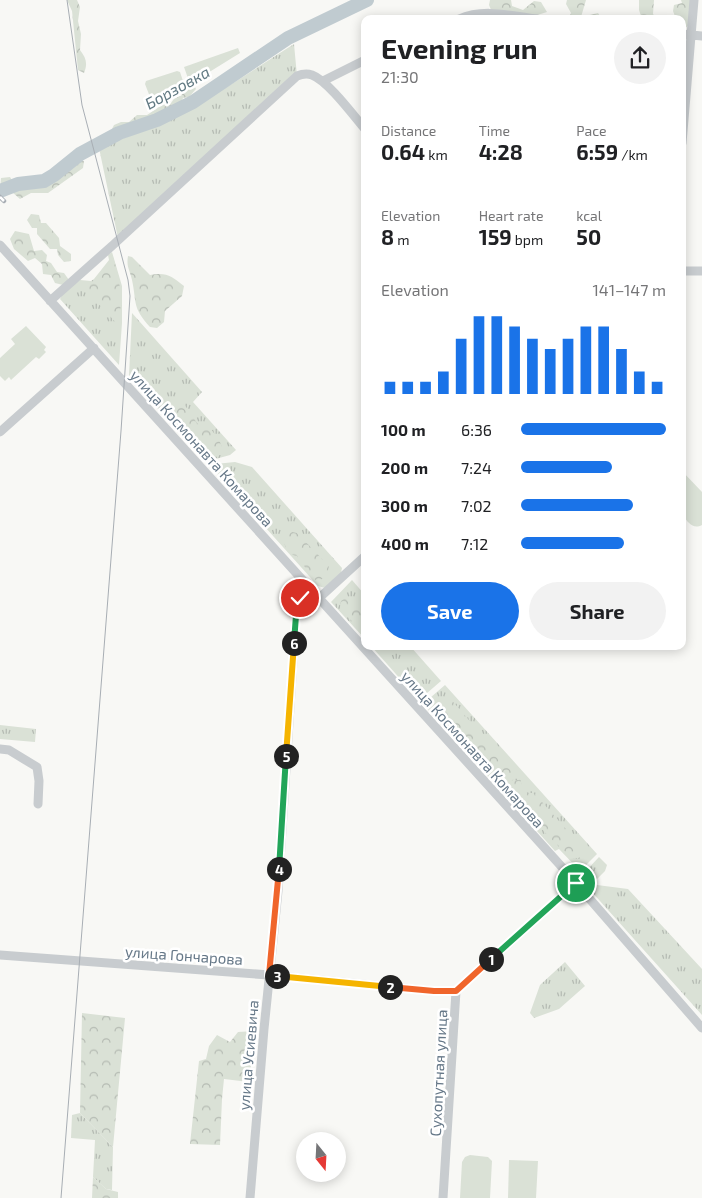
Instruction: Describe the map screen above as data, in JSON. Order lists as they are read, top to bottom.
{
  "streets": {
    "street": [
      "улица Космонавта Комарова",
      "улица Гончарова",
      "улица Усиевича",
      "Сухопутная улица"
    ]
  },
  "crossings": [
    ["улица Космонавта Комарова", "улица Усиевича"],
    ["улица Космонавта Комарова", "Сухопутная улица"],
    ["улица Гончарова", "улица Усиевича"],
    ["улица Гончарова", "Сухопутная улица"]
  ],
  "water": ["Борзовка"],
  "north": "bottom",
  "page": {
    "heading": ["Evening run", "21:30"],
    "stats": [
      ["Distance", "0.64 km"],
      ["Time", "4:28"],
      ["Pace", "6:59 /km"],
      ["Elevation", "8 m"],
      ["Heart rate", "159 bpm"],
      ["kcal", "50"]
    ],
    "chart": ["Elevation", "141–147 m"],
    "list": [
      {
        "name": "100 m",
        "note": "6:36"
      },
      {
        "name": "200 m",
        "note": "7:24"
      },
      {
        "name": "300 m",
        "note": "7:02"
      },
      {
        "name": "400 m",
        "note": "7:12"
      }
    ],
    "buttons": ["Save", "Share"],
    "pins": [
      "6",
      "5",
      "4",
      "1",
      "3",
      "2"
    ]
  }
}
